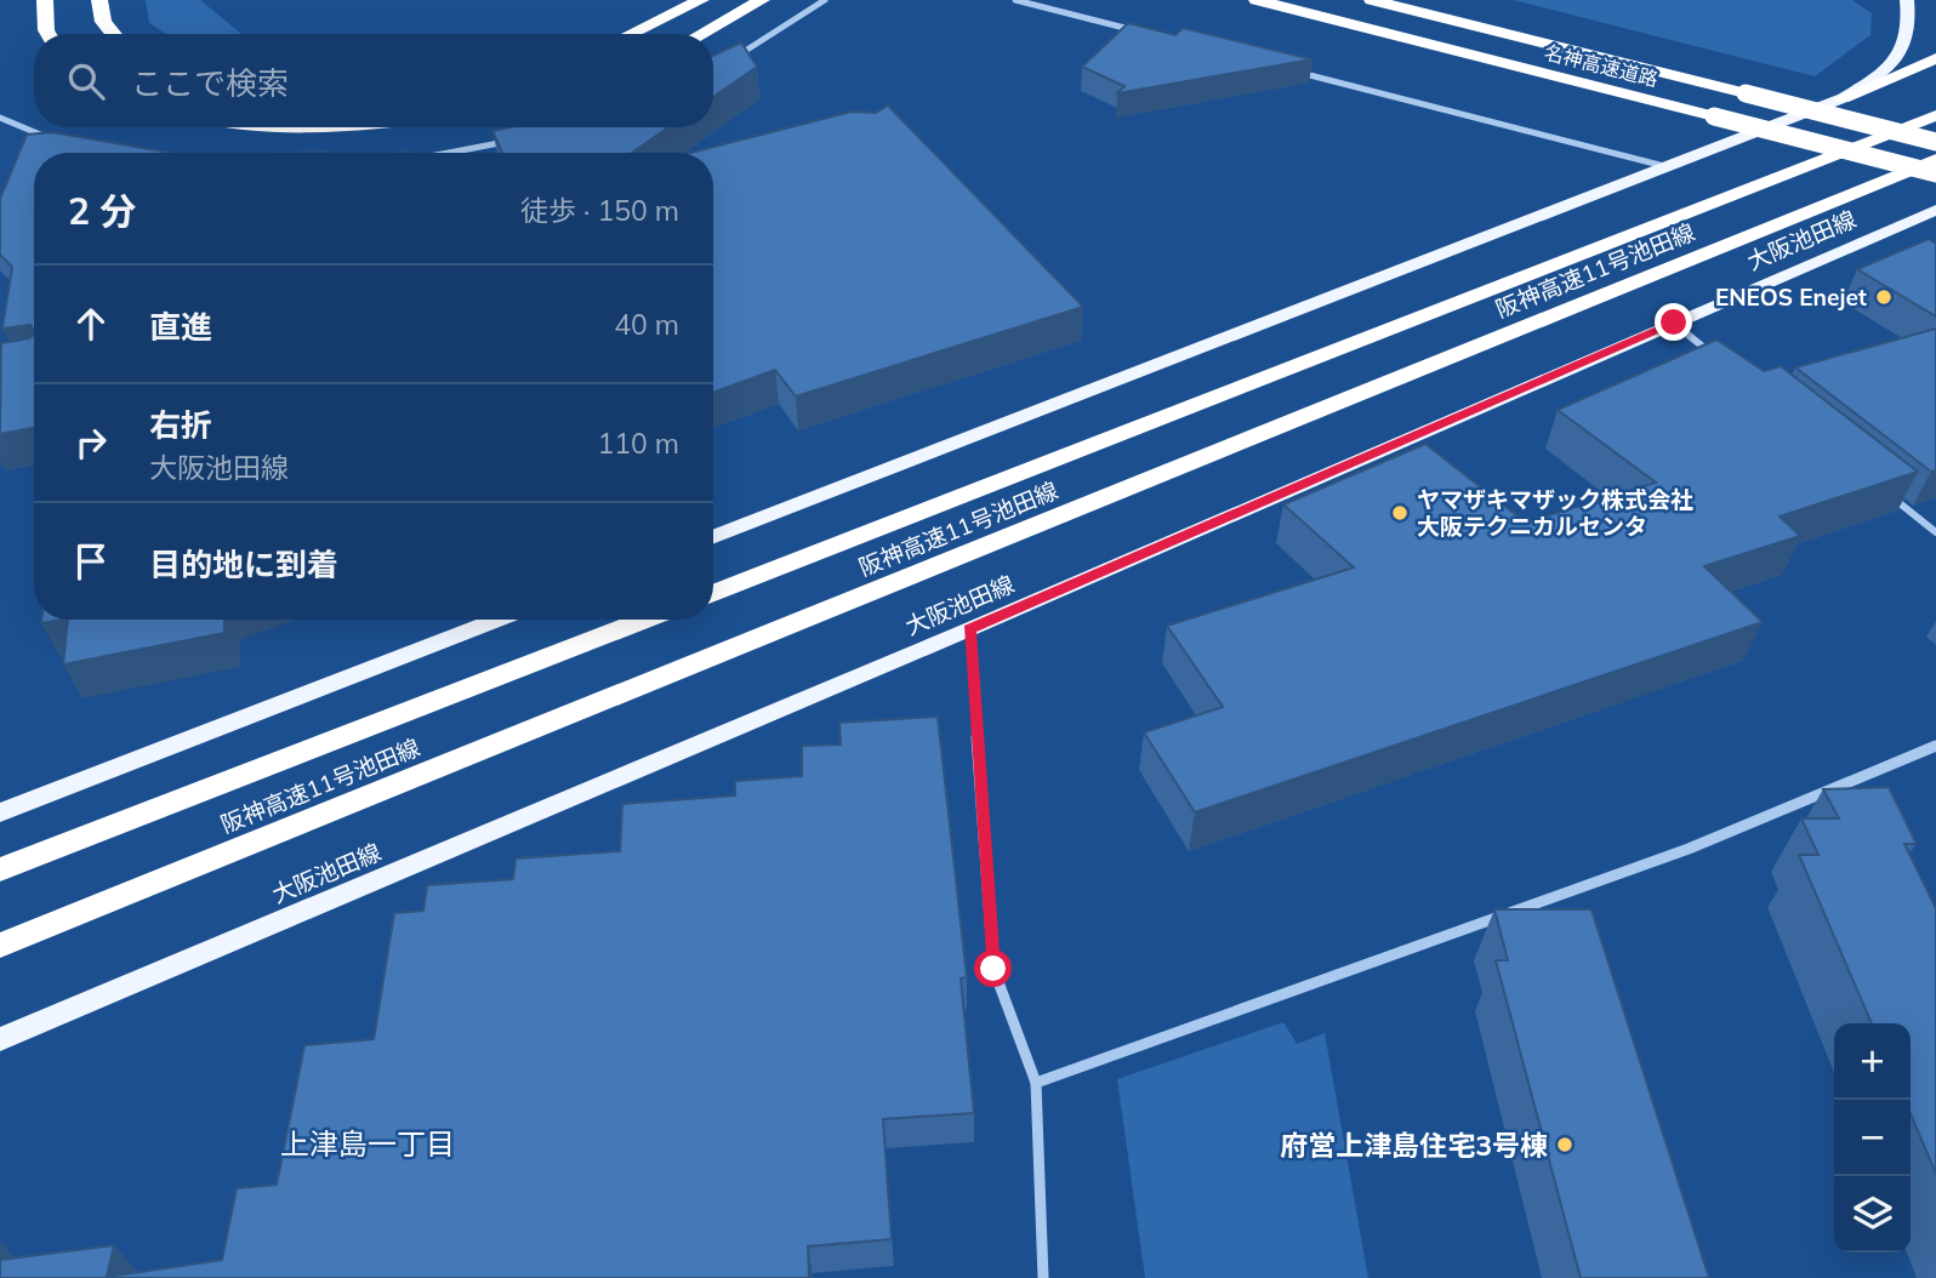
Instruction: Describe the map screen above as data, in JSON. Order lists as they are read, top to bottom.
{
  "streets": {
    "highway": ["名神高速道路", "阪神高速11号池田線"],
    "main road": ["大阪池田線"]
  },
  "districts": ["上津島一丁目"],
  "places": ["ENEOS Enejet", "ヤマザキマザック株式会社 大阪テクニカルセンタ", "府営上津島住宅3号棟"],
  "page": {
    "search": "ここで検索",
    "heading": ["2 分", "徒歩 · 150 m"],
    "list": [
      ["直進", "40 m"],
      ["右折", "大阪池田線", "110 m"],
      "目的地に到着"
    ],
    "map_buttons": ["+", "−"]
  }
}
